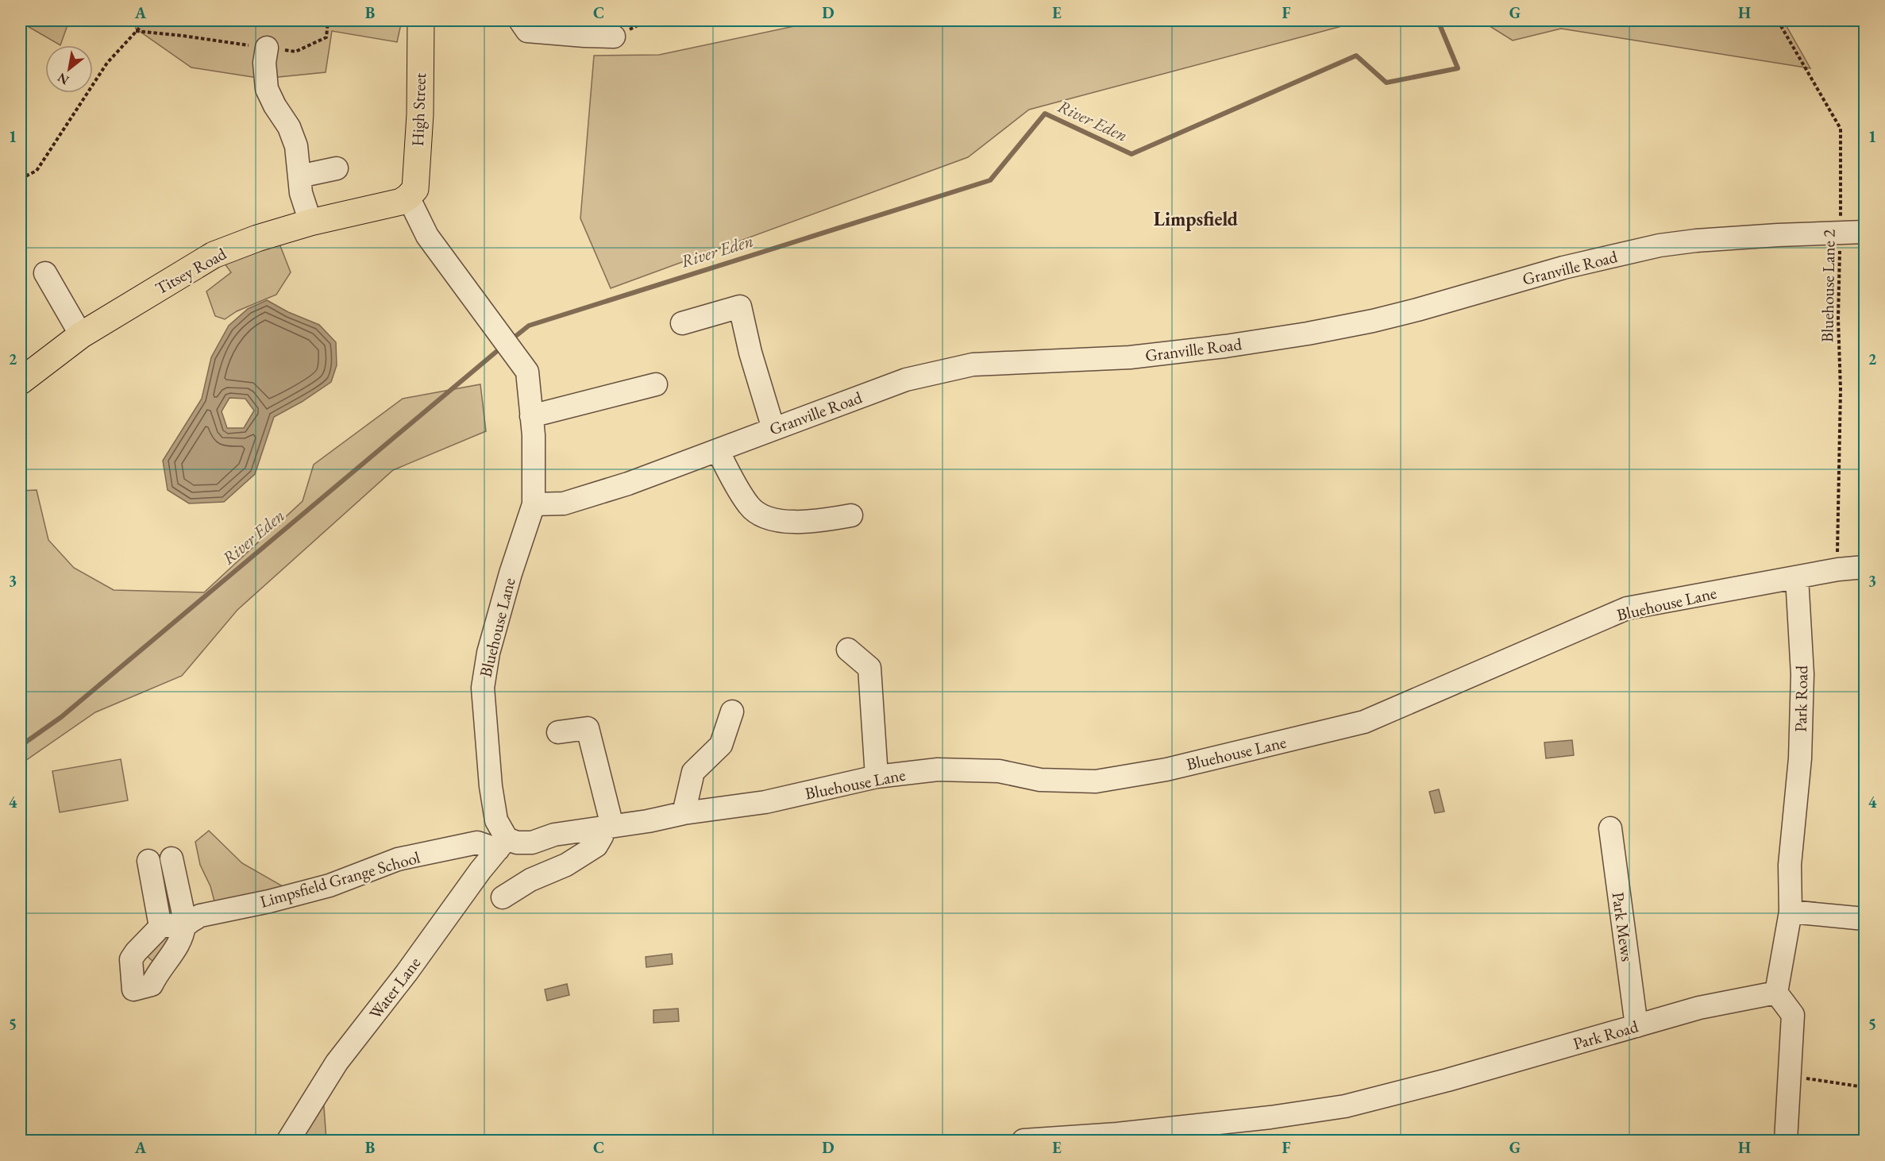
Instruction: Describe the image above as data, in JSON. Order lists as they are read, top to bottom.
{
  "streets": {
    "main road": ["High Street", "Titsey Road"],
    "street": [
      "Granville Road",
      "Bluehouse Lane",
      "Park Road",
      "Limpsfield Grange School",
      "Park Mews",
      "Water Lane"
    ],
    "path": ["Bluehouse Lane 2"]
  },
  "crossings": [
    ["High Street", "Titsey Road"],
    ["High Street", "Bluehouse Lane"],
    ["Granville Road", "Bluehouse Lane 2"],
    ["Granville Road", "Bluehouse Lane"],
    ["Titsey Road", "Bluehouse Lane"],
    ["Bluehouse Lane 2", "Bluehouse Lane"],
    ["Bluehouse Lane", "Park Road"],
    ["Bluehouse Lane", "Limpsfield Grange School"],
    ["Bluehouse Lane", "Water Lane"],
    ["Park Road", "Park Mews"],
    ["Limpsfield Grange School", "Water Lane"]
  ],
  "districts": ["Limpsfield"],
  "water": ["River Eden"],
  "north": "bottom left",
  "grid": {
    "columns": [
      "A",
      "B",
      "C",
      "D",
      "E",
      "F",
      "G",
      "H"
    ],
    "rows": [
      "1",
      "2",
      "3",
      "4",
      "5"
    ]
  }
}
